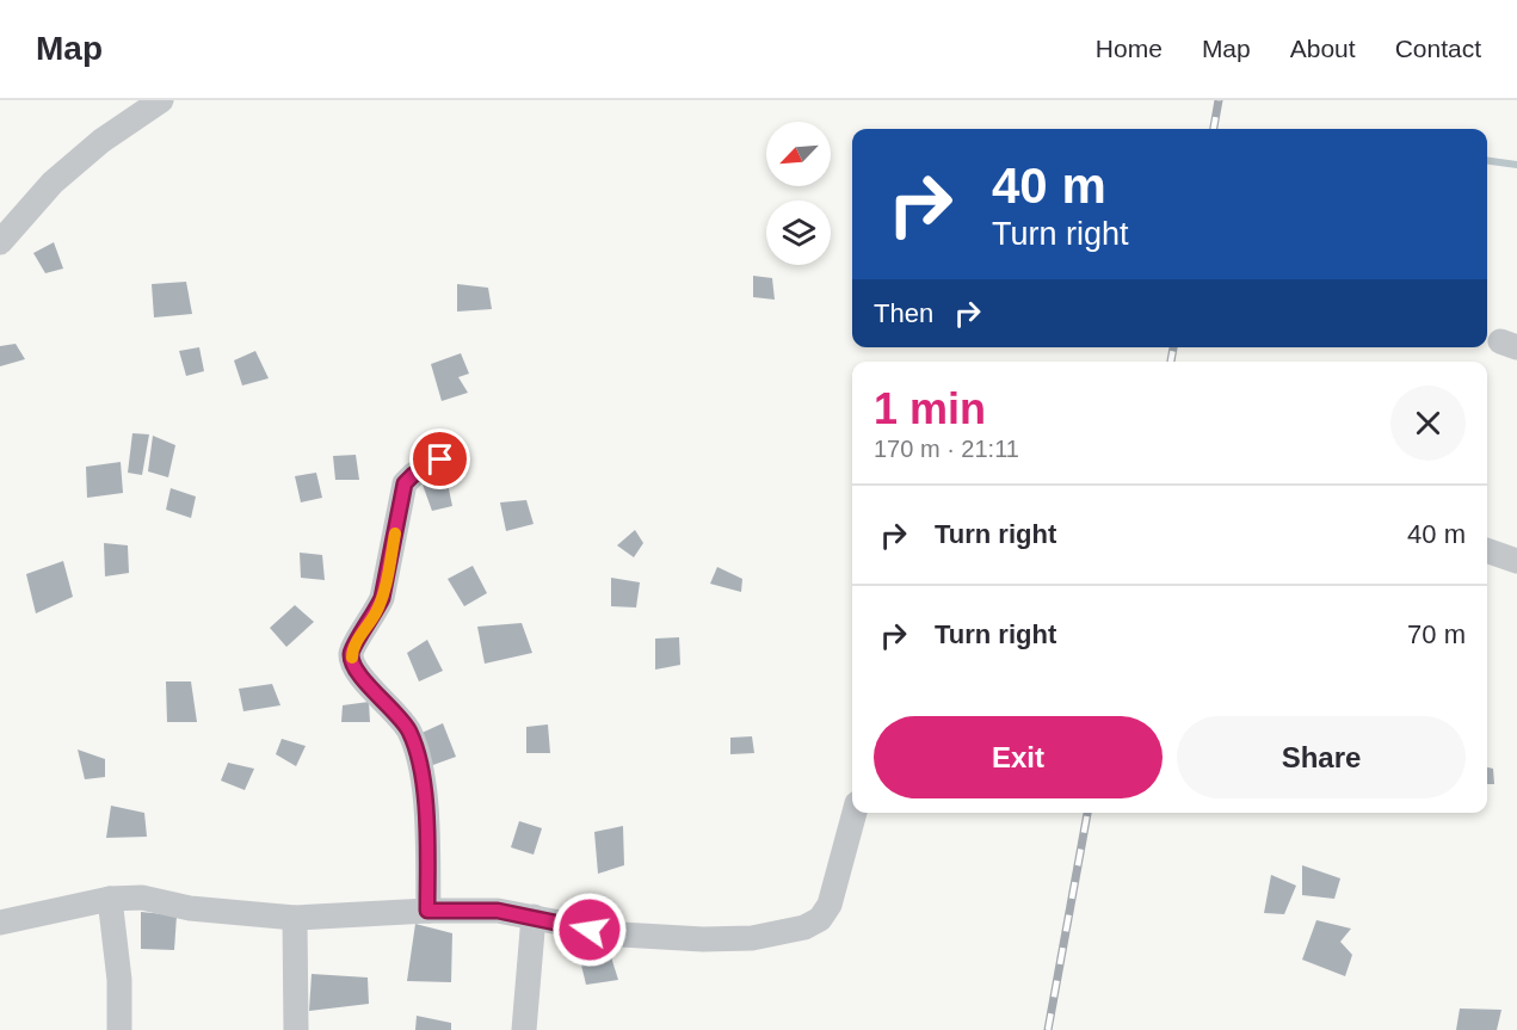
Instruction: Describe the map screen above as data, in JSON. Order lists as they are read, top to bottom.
{
  "north": "bottom left",
  "page": {
    "header": "Map",
    "nav": [
      "Home",
      "Map",
      "About",
      "Contact"
    ],
    "turn": ["40 m", "Turn right"],
    "then": "Then",
    "heading": ["1 min", "170 m · 21:11"],
    "list": [
      {
        "name": "Turn right",
        "value": "40 m"
      },
      {
        "name": "Turn right",
        "value": "70 m"
      }
    ],
    "buttons": ["Exit", "Share"]
  }
}
